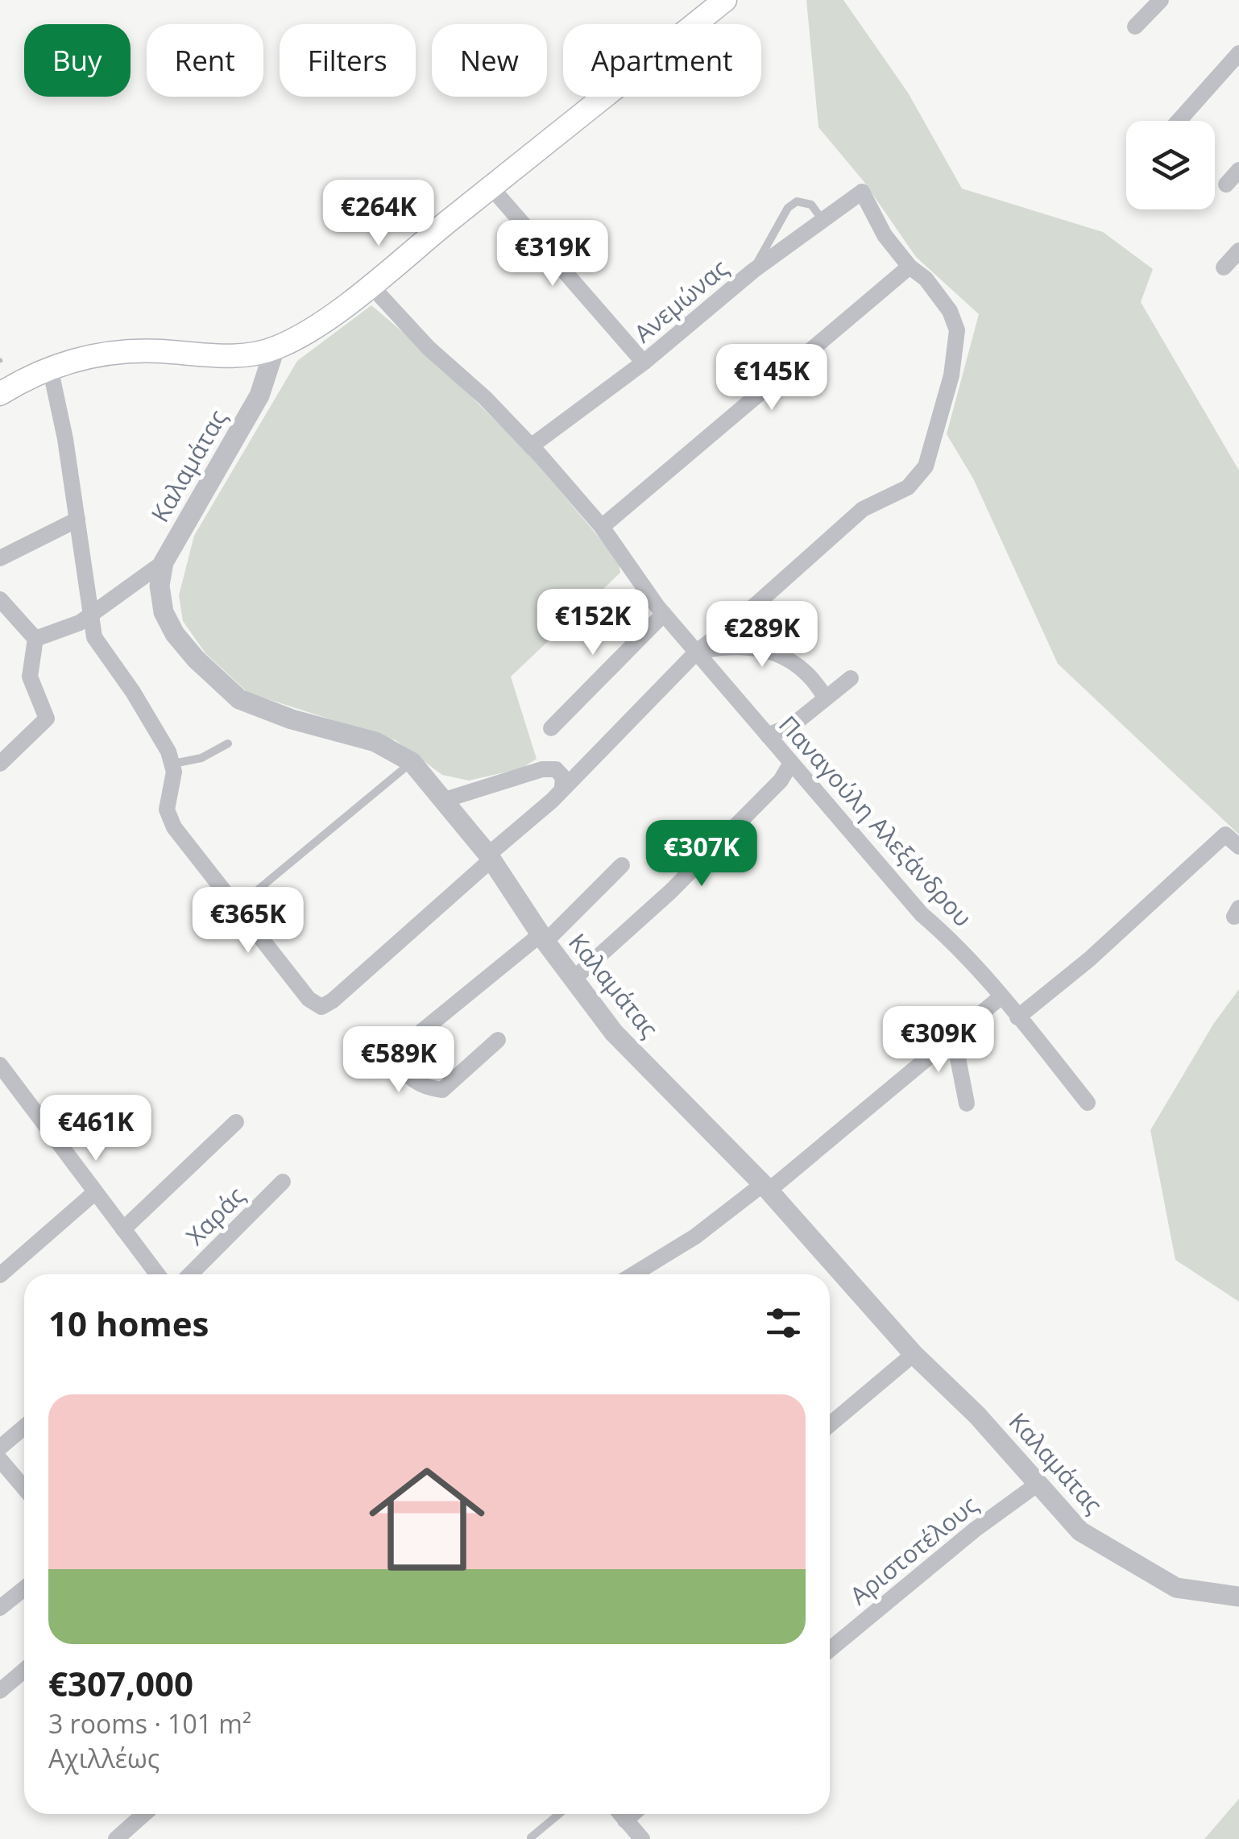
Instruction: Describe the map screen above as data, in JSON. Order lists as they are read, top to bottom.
{
  "streets": {
    "street": [
      "Ανεμώνας",
      "Καλαμάτας",
      "Παναγούλη Αλεξάνδρου",
      "Χαράς",
      "Αριστοτέλους"
    ]
  },
  "crossings": [
    ["Ανεμώνας", "Παναγούλη Αλεξάνδρου"],
    ["Καλαμάτας", "Αριστοτέλους"]
  ],
  "page": {
    "chip": [
      "Buy",
      "Rent",
      "Filters",
      "New",
      "Apartment"
    ],
    "price": [
      "€264K",
      "€319K",
      "€145K",
      "€152K",
      "€289K",
      "€307K",
      "€365K",
      "€309K",
      "€589K",
      "€461K"
    ],
    "heading": "10 homes",
    "list": [
      {
        "name": "€307,000",
        "note": "3 rooms · 101 m² · Αχιλλέως"
      }
    ]
  }
}
